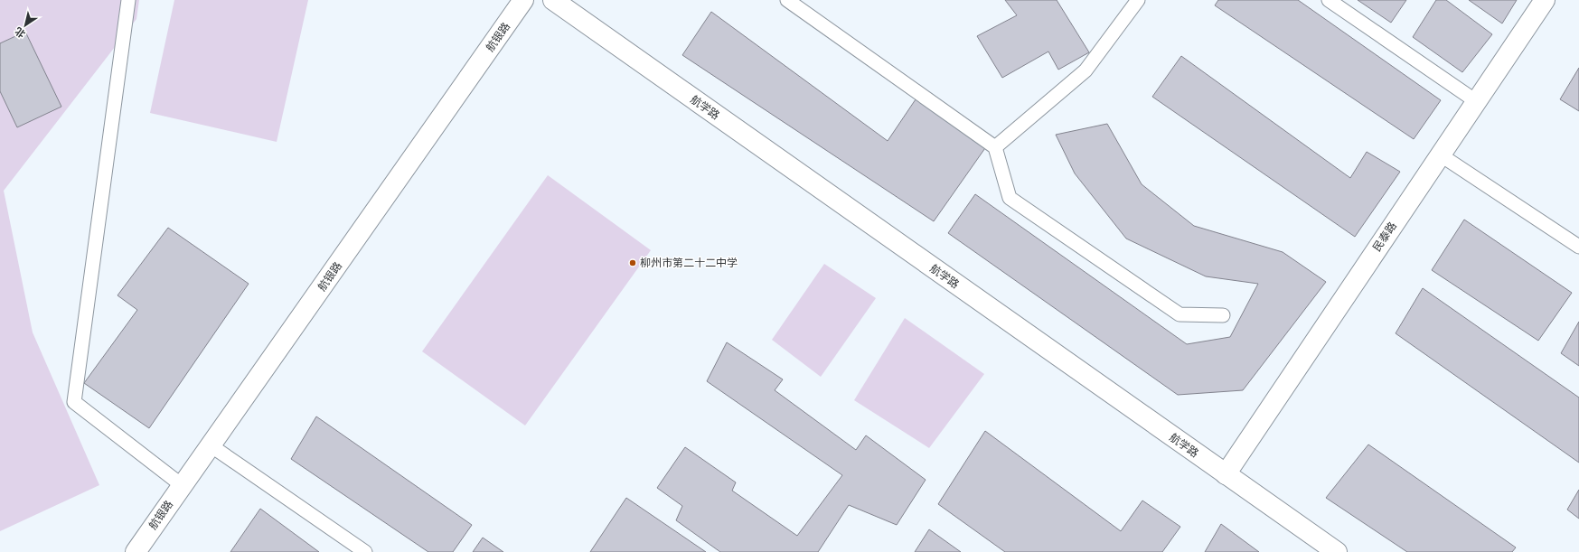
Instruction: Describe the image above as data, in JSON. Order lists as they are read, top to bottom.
{
  "streets": {
    "street": ["航银路", "航学路", "民泰路"]
  },
  "crossings": [
    ["航学路", "民泰路"]
  ],
  "places": ["柳州市第二十二中学"],
  "north": "bottom left"
}
